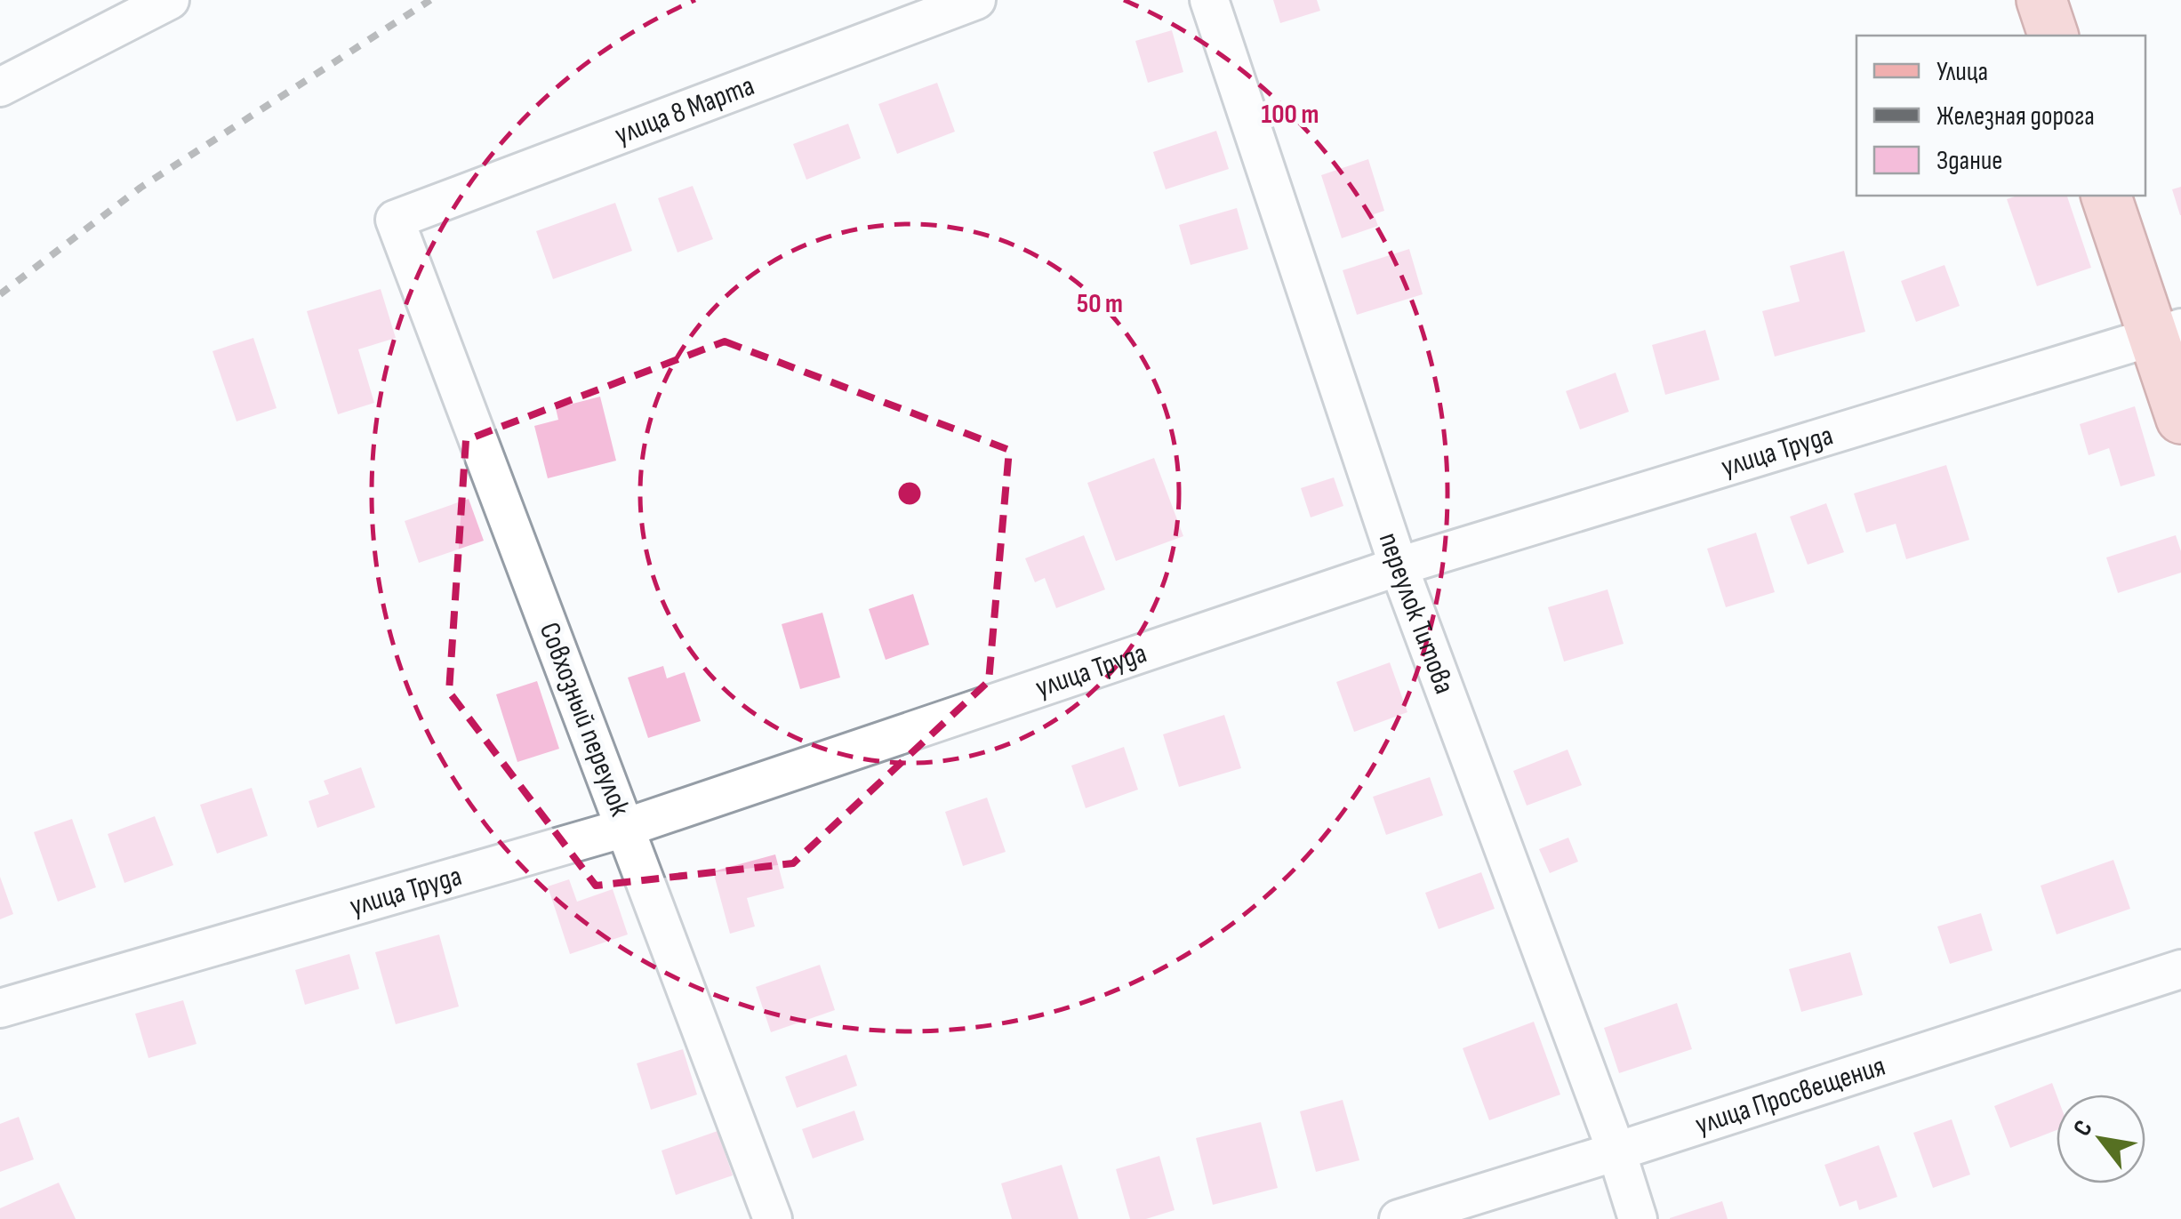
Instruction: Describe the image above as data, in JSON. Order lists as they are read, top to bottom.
{
  "streets": {
    "street": [
      "улица 8 Марта",
      "улица Труда",
      "переулок Титова",
      "Совхозный переулок",
      "улица Просвещения"
    ]
  },
  "crossings": [
    ["улица 8 Марта", "Совхозный переулок"],
    ["улица Труда", "переулок Титова"],
    ["улица Труда", "Совхозный переулок"],
    ["переулок Титова", "улица Просвещения"]
  ],
  "legend": ["Улица", "Железная дорога", "Здание"],
  "north": "top left",
  "rings": ["100 m", "50 m"]
}
